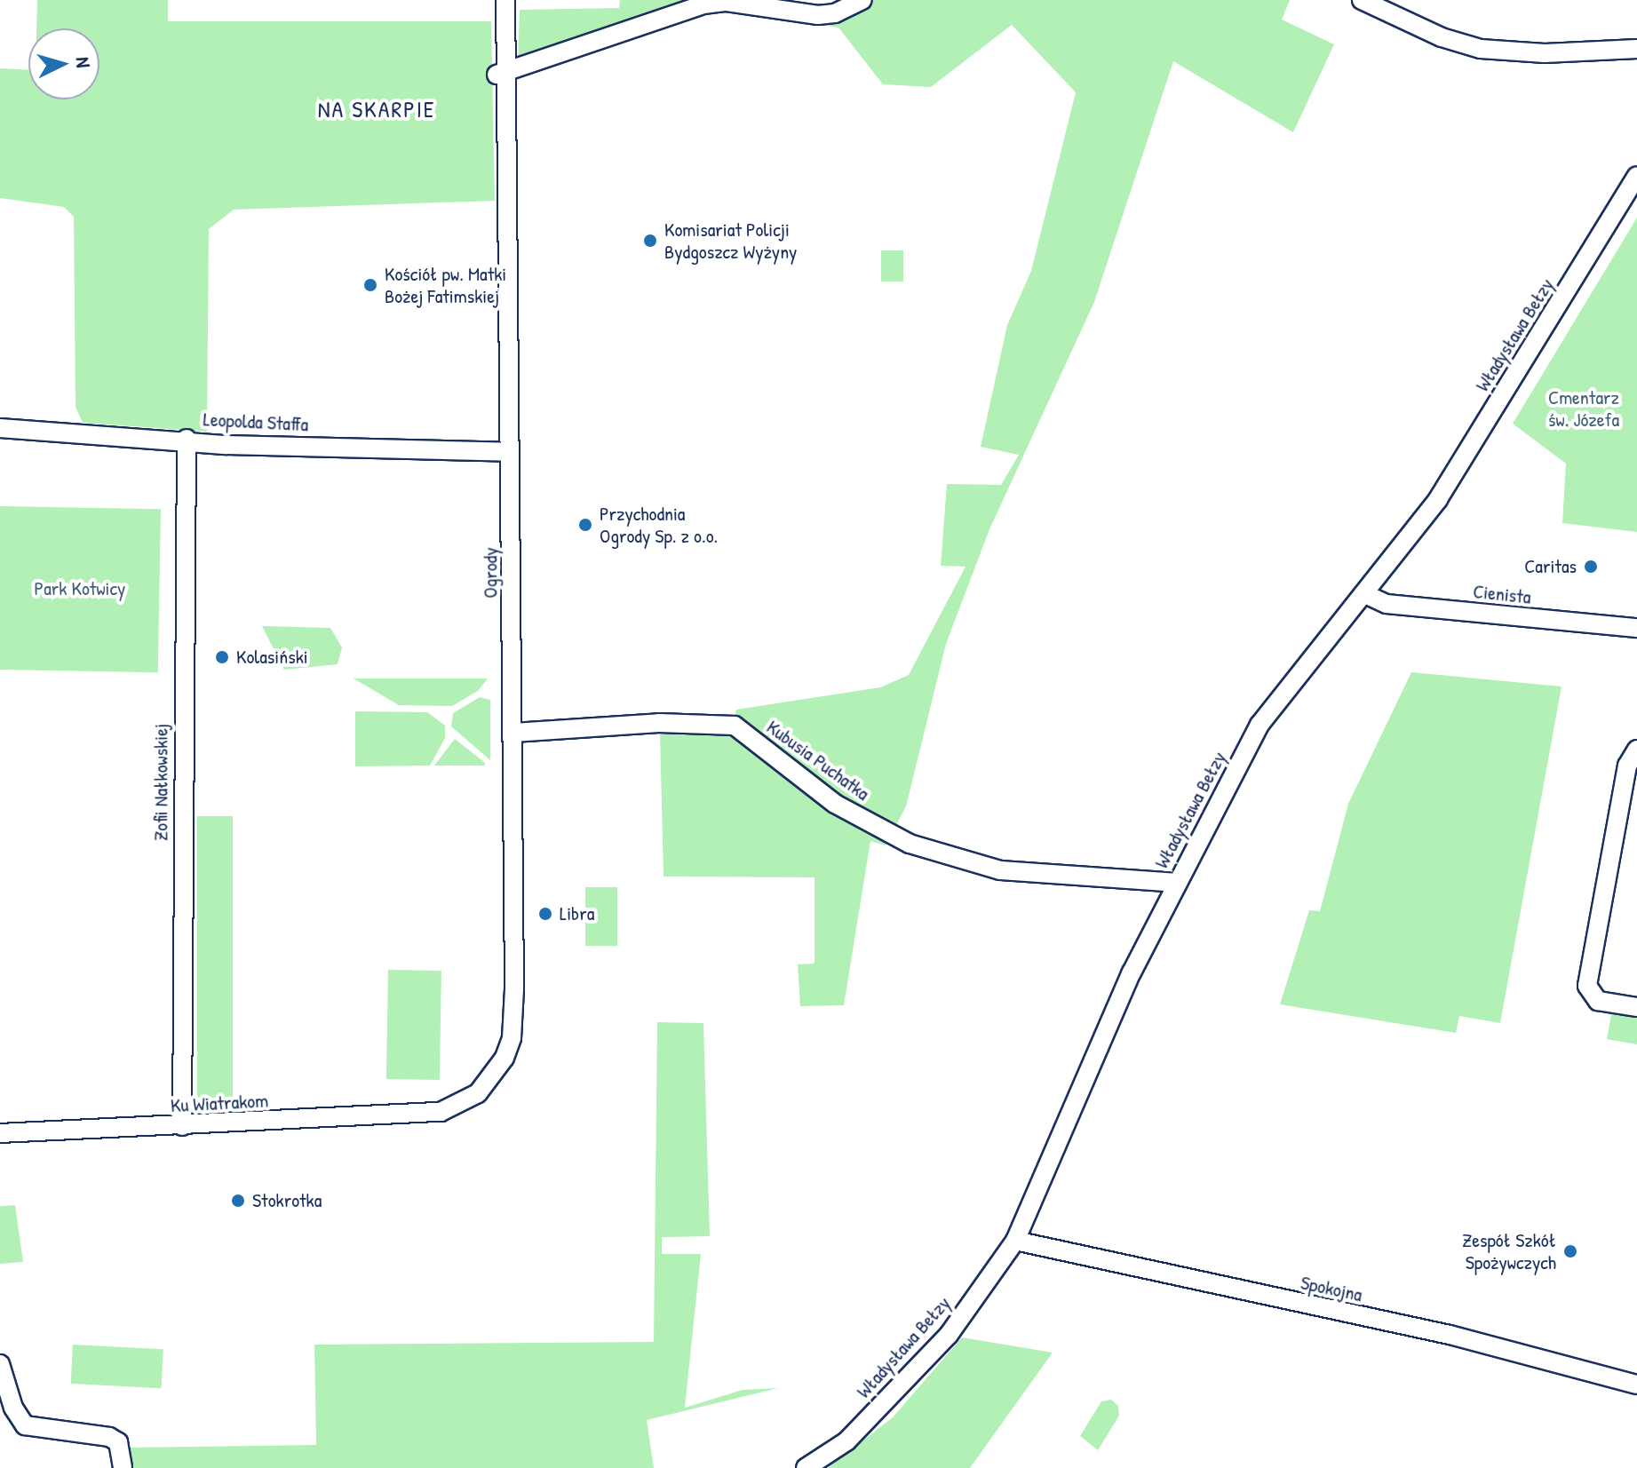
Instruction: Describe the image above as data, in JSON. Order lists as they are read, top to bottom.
{
  "streets": {
    "street": [
      "Władysława Bełzy",
      "Leopolda Staffa",
      "Ogrody",
      "Cienista",
      "Kubusia Puchatka",
      "Zofii Nałkowskiej",
      "Ku Wiatrakom",
      "Spokojna"
    ]
  },
  "crossings": [
    ["Władysława Bełzy", "Cienista"],
    ["Władysława Bełzy", "Kubusia Puchatka"],
    ["Władysława Bełzy", "Spokojna"],
    ["Leopolda Staffa", "Ogrody"],
    ["Leopolda Staffa", "Zofii Nałkowskiej"],
    ["Ogrody", "Kubusia Puchatka"],
    ["Ogrody", "Ku Wiatrakom"],
    ["Zofii Nałkowskiej", "Ku Wiatrakom"]
  ],
  "districts": ["NA SKARPIE"],
  "parks": ["Cmentarz św. Józefa", "Park Kotwicy"],
  "places": [
    "Komisariat Policji Bydgoszcz Wyżyny",
    "Kościół pw. Matki Bożej Fatimskiej",
    "Przychodnia Ogrody Sp. z o.o.",
    "Caritas",
    "Kolasiński",
    "Libra",
    "Stokrotka",
    "Zespół Szkół Spożywczych"
  ],
  "north": "right"
}
